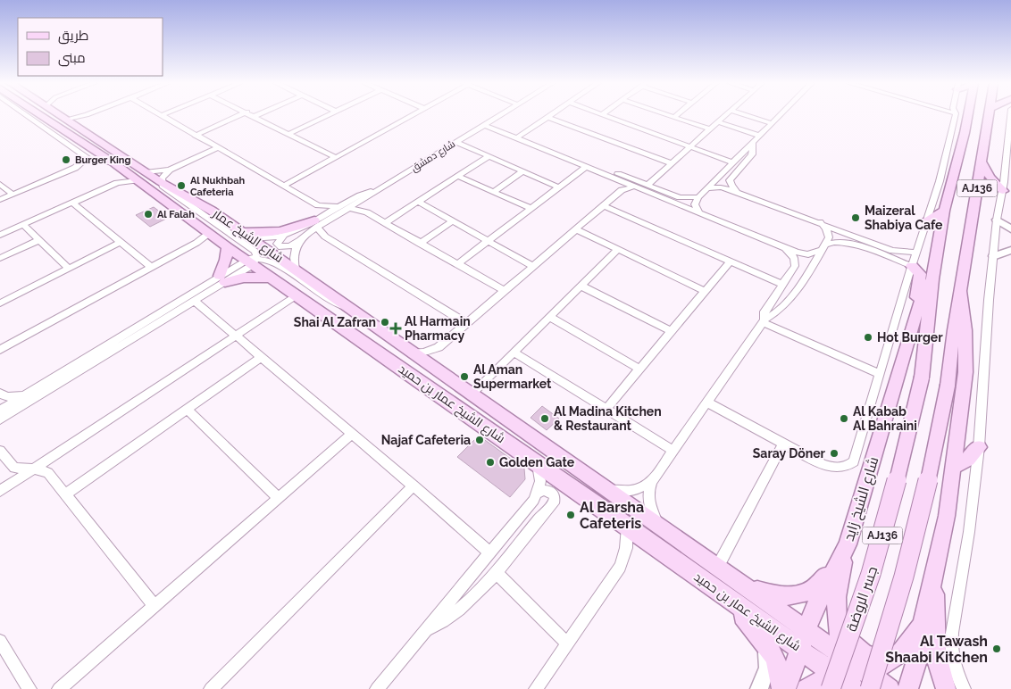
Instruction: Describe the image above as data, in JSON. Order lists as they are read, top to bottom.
{
  "streets": {
    "main road": [
      "AJ136",
      "شارع الشيخ عمار",
      "شارع الشيخ عمار بن حميد",
      "شارع الشيخ زايد",
      "جسر الروضة"
    ],
    "street": ["شارع دمشق"]
  },
  "crossings": [
    ["شارع دمشق", "شارع الشيخ عمار"],
    ["AJ136", "شارع الشيخ عمار بن حميد"],
    ["AJ136", "شارع الشيخ زايد"],
    ["AJ136", "جسر الروضة"],
    ["شارع الشيخ عمار", "شارع الشيخ عمار بن حميد"],
    ["شارع الشيخ عمار بن حميد", "شارع الشيخ زايد"],
    ["شارع الشيخ عمار بن حميد", "جسر الروضة"],
    ["شارع الشيخ زايد", "جسر الروضة"]
  ],
  "places": {
    "other": [
      "Burger King",
      "Al Nukhbah Cafeteria",
      "Al Falah",
      "Maizeral Shabiya Cafe",
      "Shai Al Zafran",
      "Hot Burger",
      "Al Aman Supermarket",
      "Al Madina Kitchen & Restaurant",
      "Al Kabab Al Bahraini",
      "Najaf Cafeteria",
      "Saray Döner",
      "Golden Gate",
      "Al Barsha Cafeteris",
      "Al Tawash Shaabi Kitchen"
    ],
    "health": ["Al Harmain Pharmacy"]
  },
  "legend": ["طريق", "مبنى"]
}
